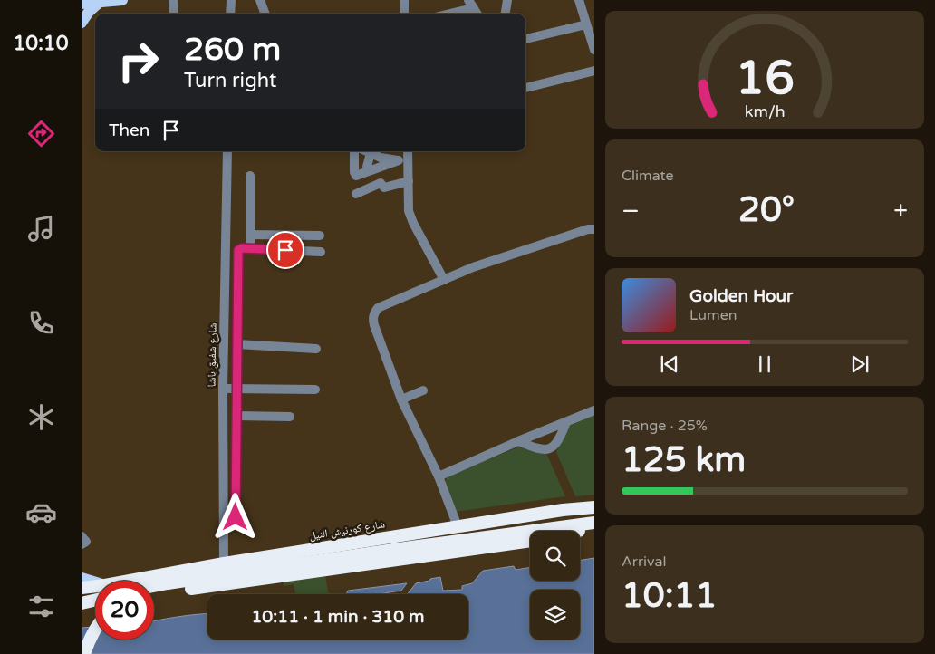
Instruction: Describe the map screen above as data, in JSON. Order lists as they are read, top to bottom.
{
  "streets": {
    "highway": ["شارع كورنيش النيل"],
    "street": ["شارع شفيق باشا"]
  },
  "crossings": [
    ["شارع شفيق باشا", "شارع كورنيش النيل"]
  ],
  "page": {
    "tabs": "10:10",
    "turn": ["260 m", "Turn right"],
    "then": "Then",
    "tile": [
      "Climate",
      ["Range · 25%", "125 km"],
      ["Arrival", "10:11"]
    ],
    "heat": ["−", "20°", "+"],
    "song": ["Golden Hour", "Lumen"],
    "limit": "20",
    "trip": "10:11 · 1 min · 310 m",
    "gauge": ["16", "km/h"]
  }
}
